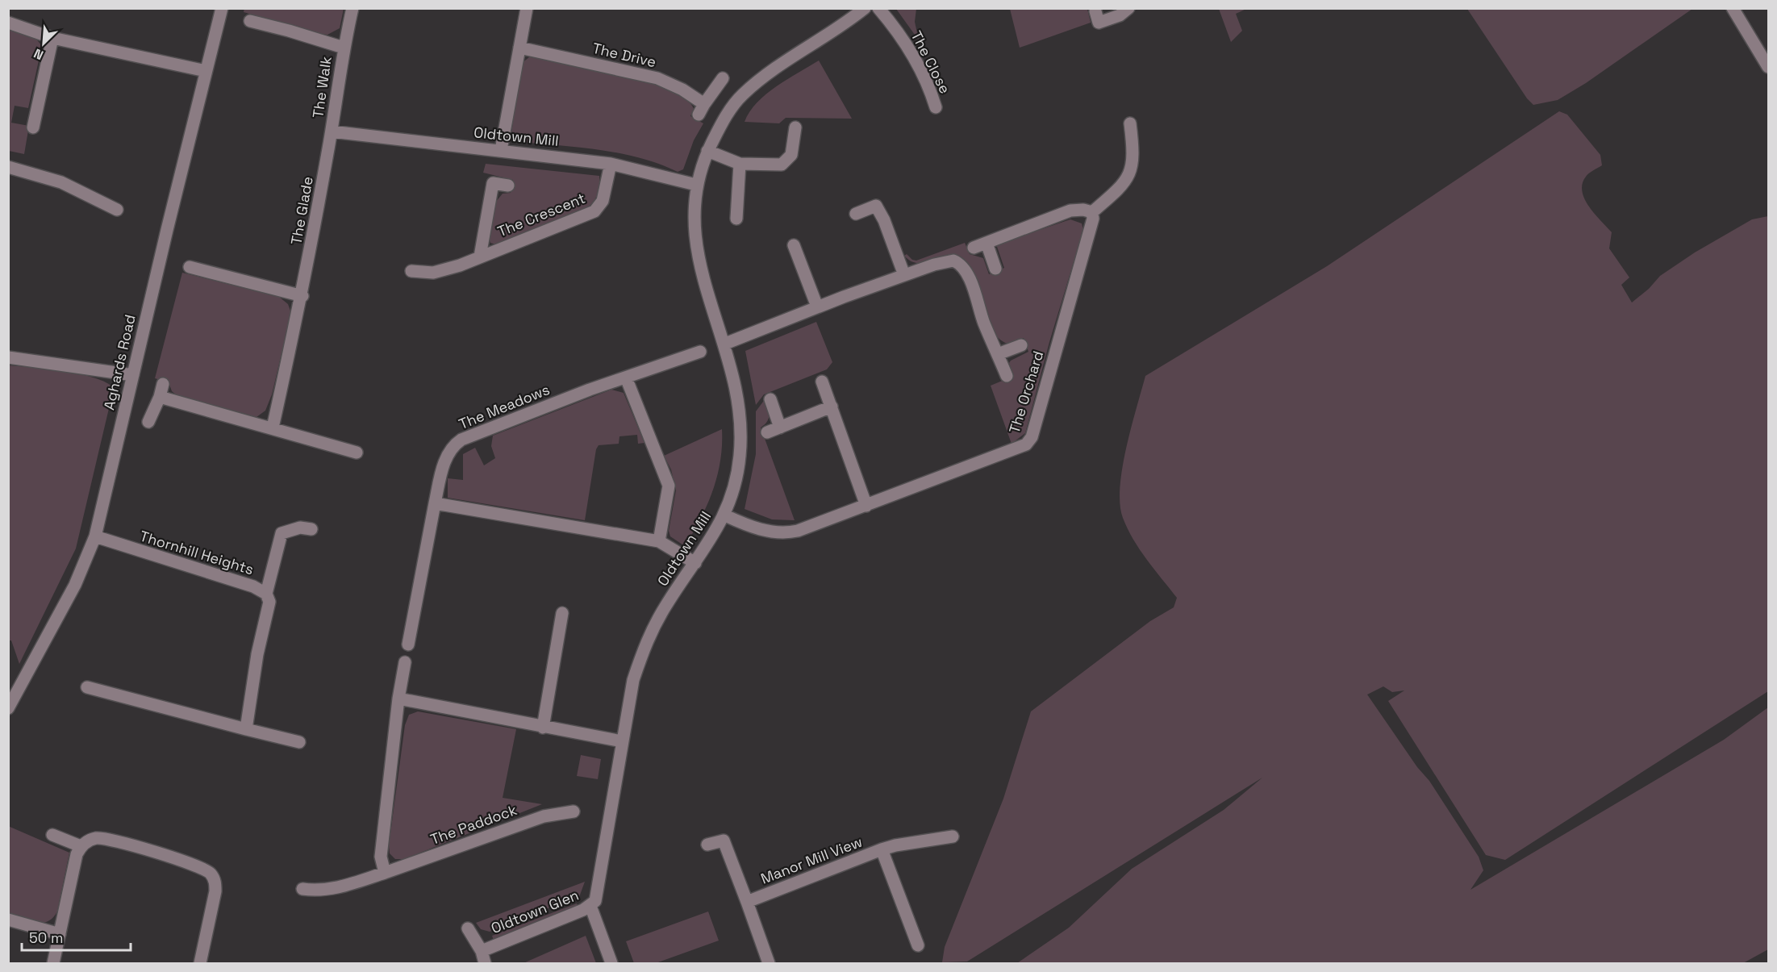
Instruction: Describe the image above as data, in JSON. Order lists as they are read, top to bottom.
{
  "streets": {
    "street": [
      "The Drive",
      "The Close",
      "The Walk",
      "Oldtown Mill",
      "The Glade",
      "The Crescent",
      "Aghards Road",
      "The Orchard",
      "The Meadows",
      "Thornhill Heights",
      "The Paddock",
      "Manor Mill View",
      "Oldtown Glen"
    ]
  },
  "crossings": [
    ["The Walk", "Oldtown Mill"],
    ["The Walk", "The Glade"],
    ["Oldtown Mill", "The Glade"],
    ["Oldtown Mill", "The Crescent"],
    ["Oldtown Mill", "The Orchard"],
    ["Oldtown Mill", "Oldtown Glen"],
    ["Aghards Road", "Thornhill Heights"]
  ],
  "scale_bar": "50 m",
  "north": "bottom left"
}
